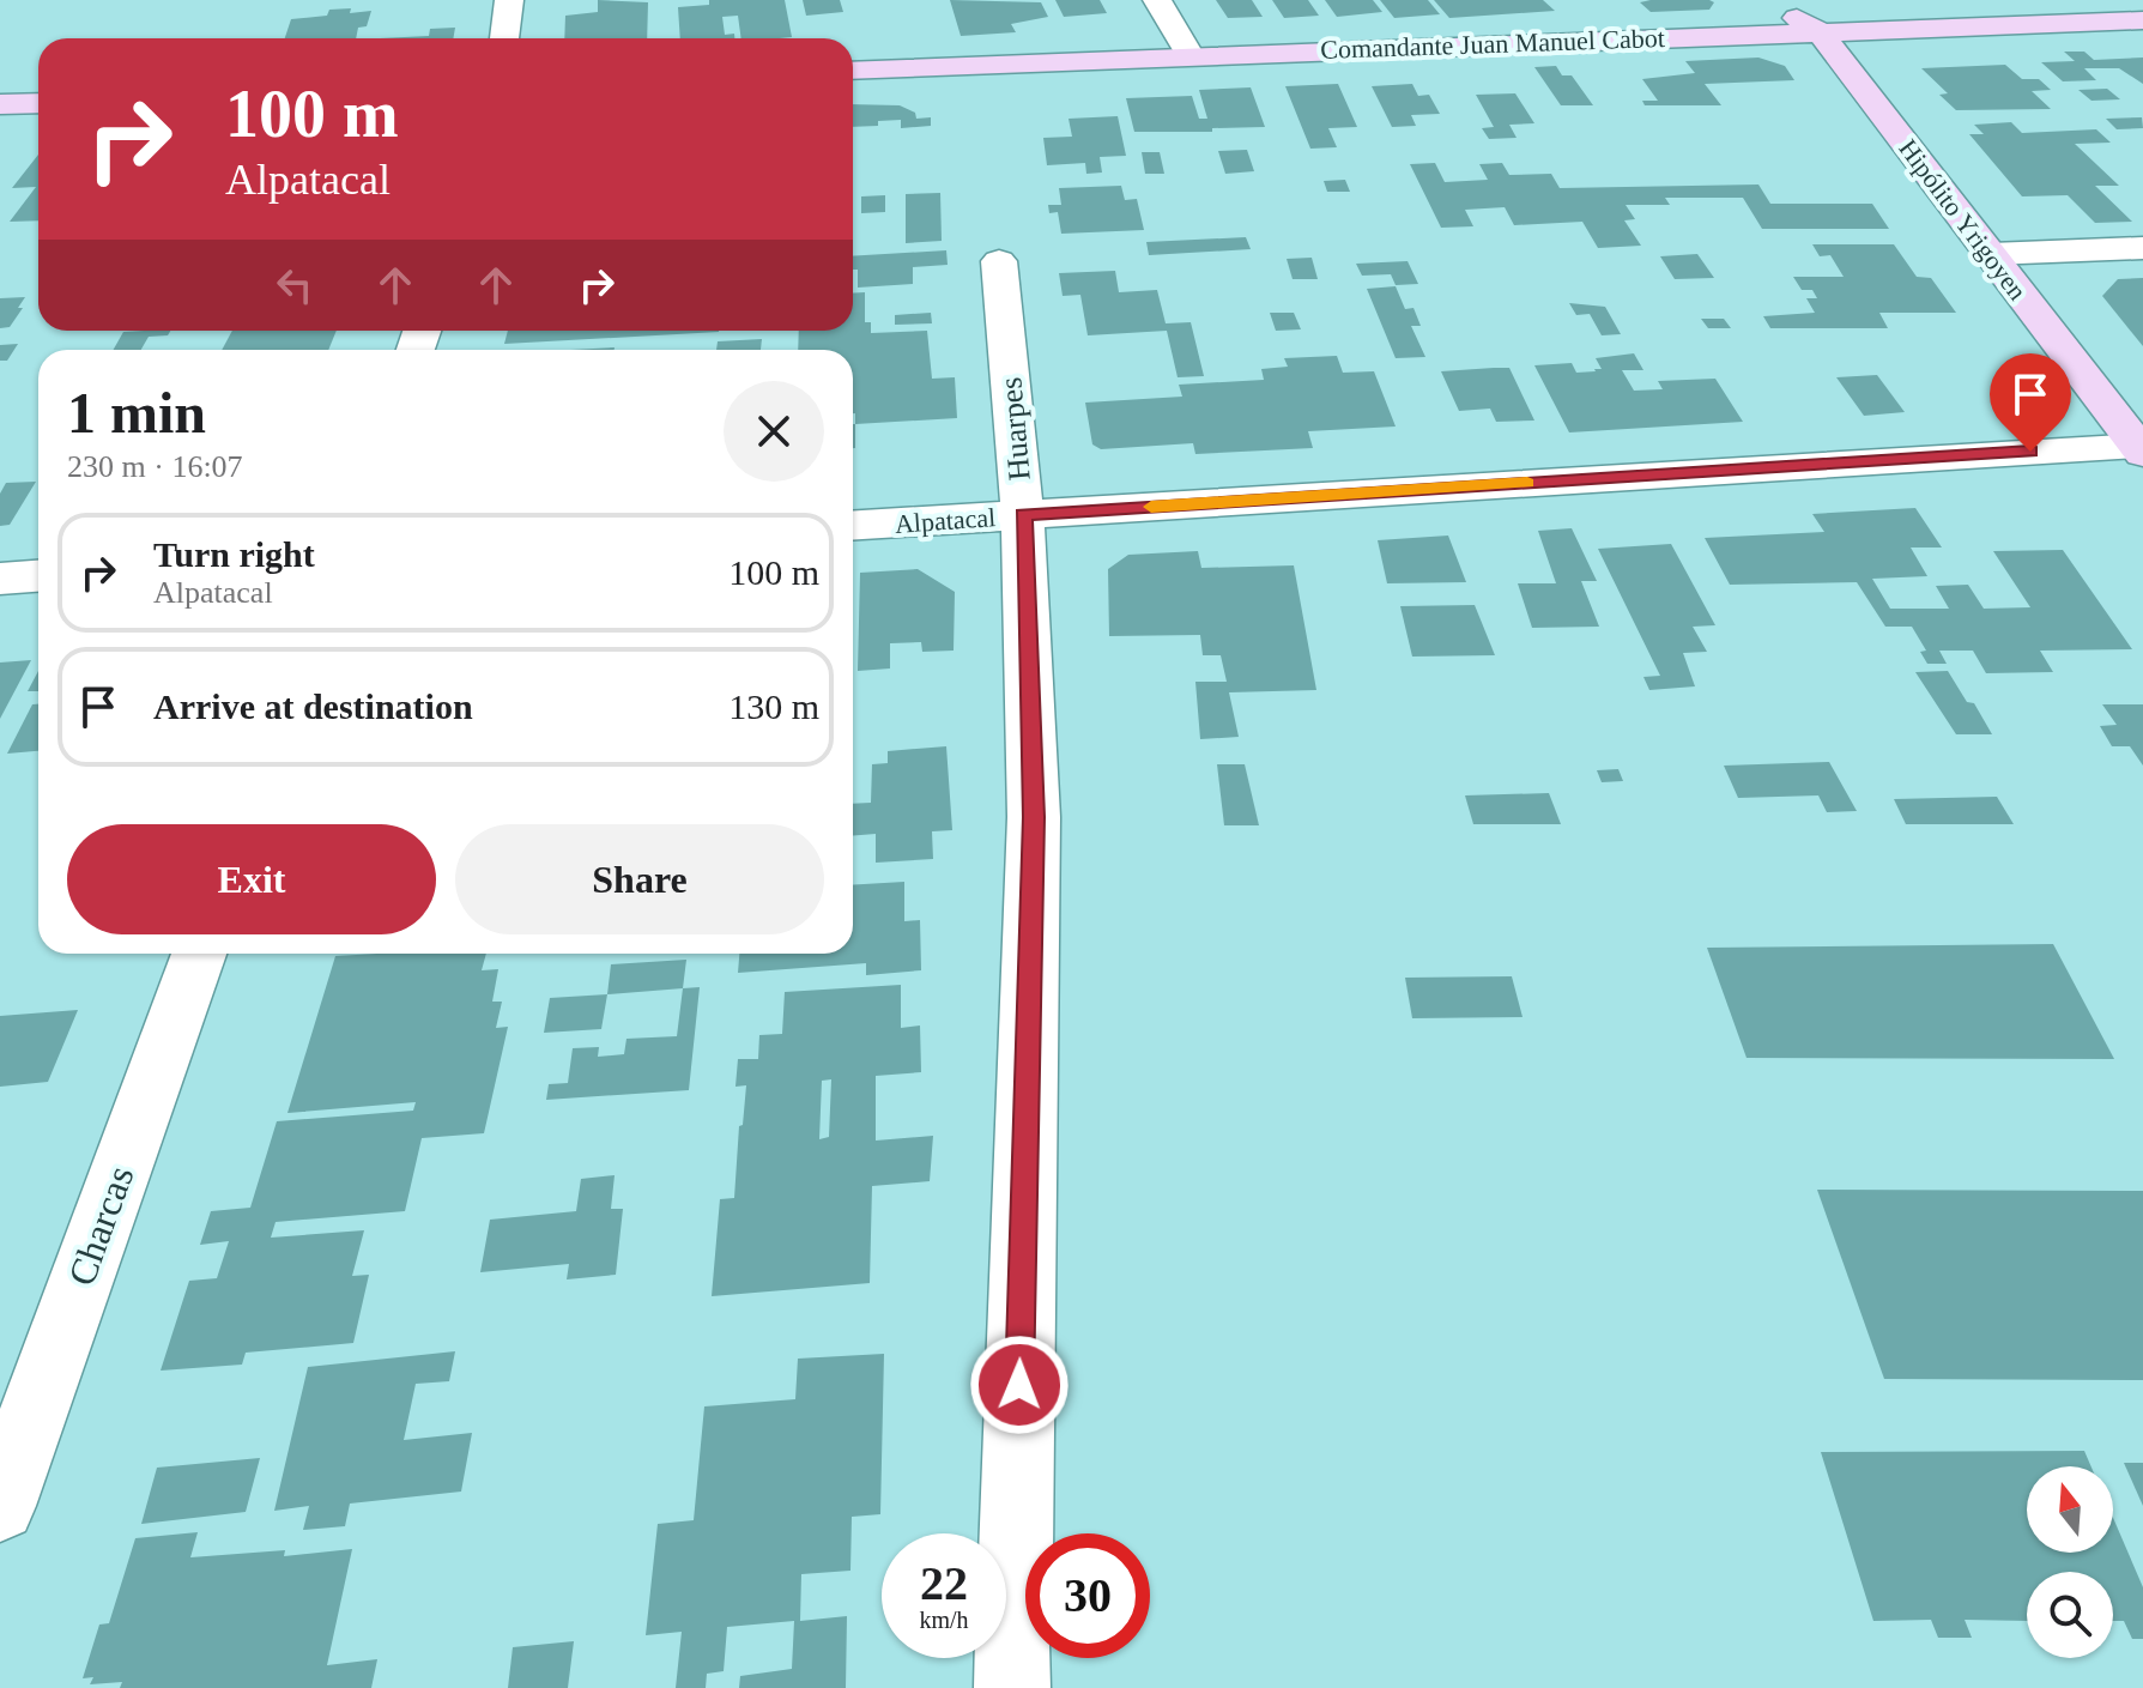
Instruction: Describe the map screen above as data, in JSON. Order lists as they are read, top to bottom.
{
  "streets": {
    "main road": ["Comandante Juan Manuel Cabot", "Hipólito Yrigoyen"],
    "street": ["Huarpes", "Alpatacal", "Charcas"]
  },
  "crossings": [
    ["Comandante Juan Manuel Cabot", "Hipólito Yrigoyen"],
    ["Hipólito Yrigoyen", "Alpatacal"],
    ["Huarpes", "Alpatacal"]
  ],
  "north": "top",
  "page": {
    "turn": ["100 m", "Alpatacal"],
    "heading": ["1 min", "230 m · 16:07"],
    "list": [
      {
        "name": "Turn right",
        "note": "Alpatacal",
        "value": "100 m"
      },
      {
        "name": "Arrive at destination",
        "value": "130 m"
      }
    ],
    "buttons": ["Exit", "Share"],
    "speed": "22 km/h",
    "limit": "30"
  }
}
